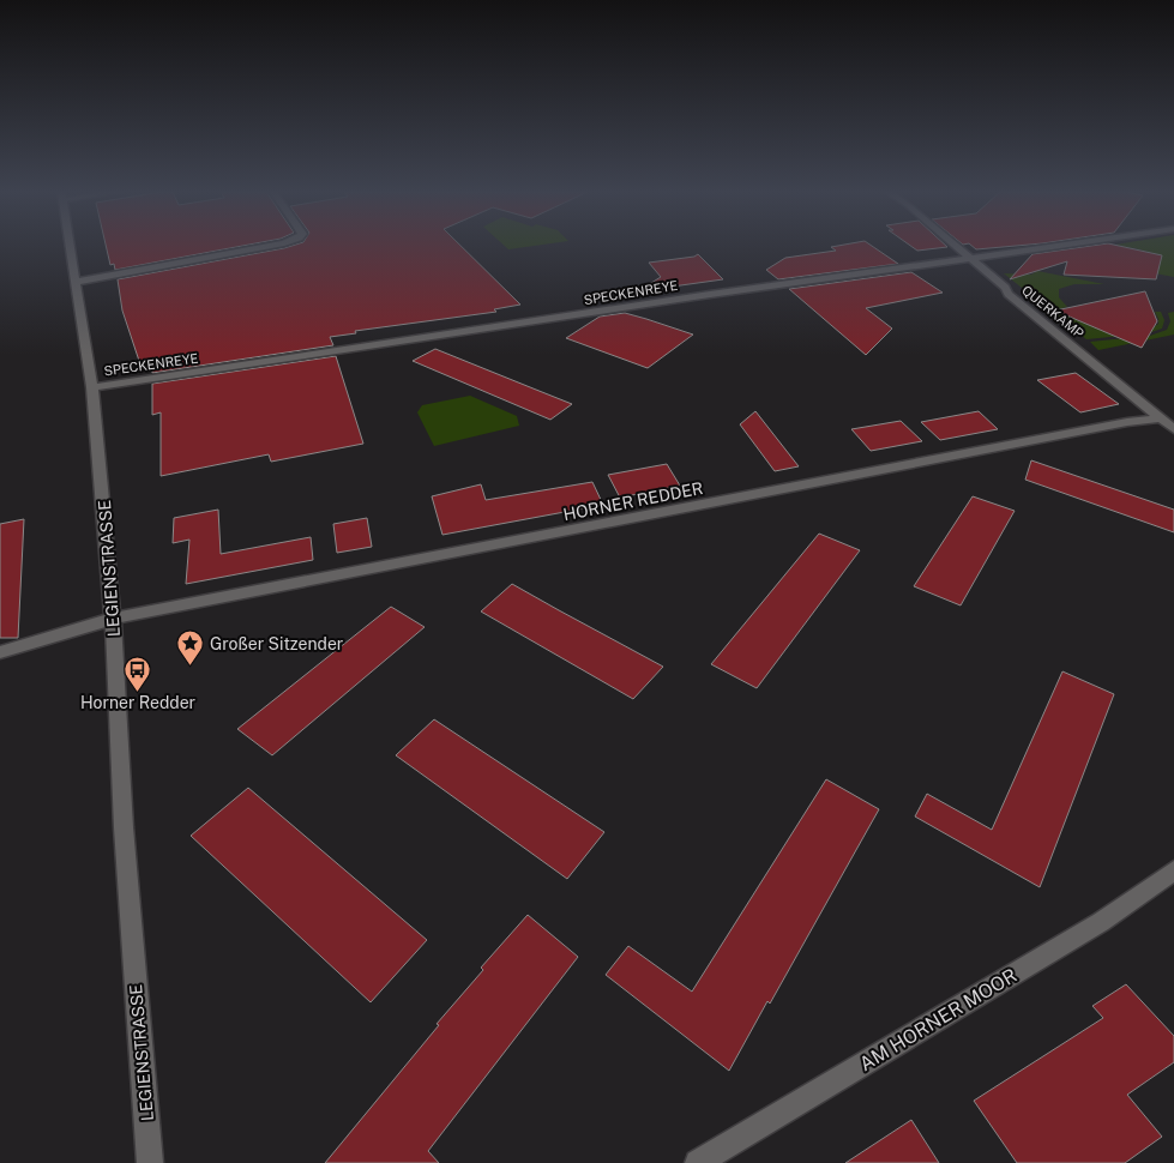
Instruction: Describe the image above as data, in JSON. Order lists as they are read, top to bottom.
{
  "streets": {
    "street": [
      "SPECKENREYE",
      "QUERKAMP",
      "HORNER REDDER",
      "LEGIENSTRASSE",
      "AM HORNER MOOR"
    ]
  },
  "crossings": [
    ["SPECKENREYE", "QUERKAMP"],
    ["SPECKENREYE", "LEGIENSTRASSE"],
    ["QUERKAMP", "HORNER REDDER"],
    ["HORNER REDDER", "LEGIENSTRASSE"]
  ],
  "places": {
    "place": ["Großer Sitzender"],
    "bus stop": ["Horner Redder"]
  }
}
